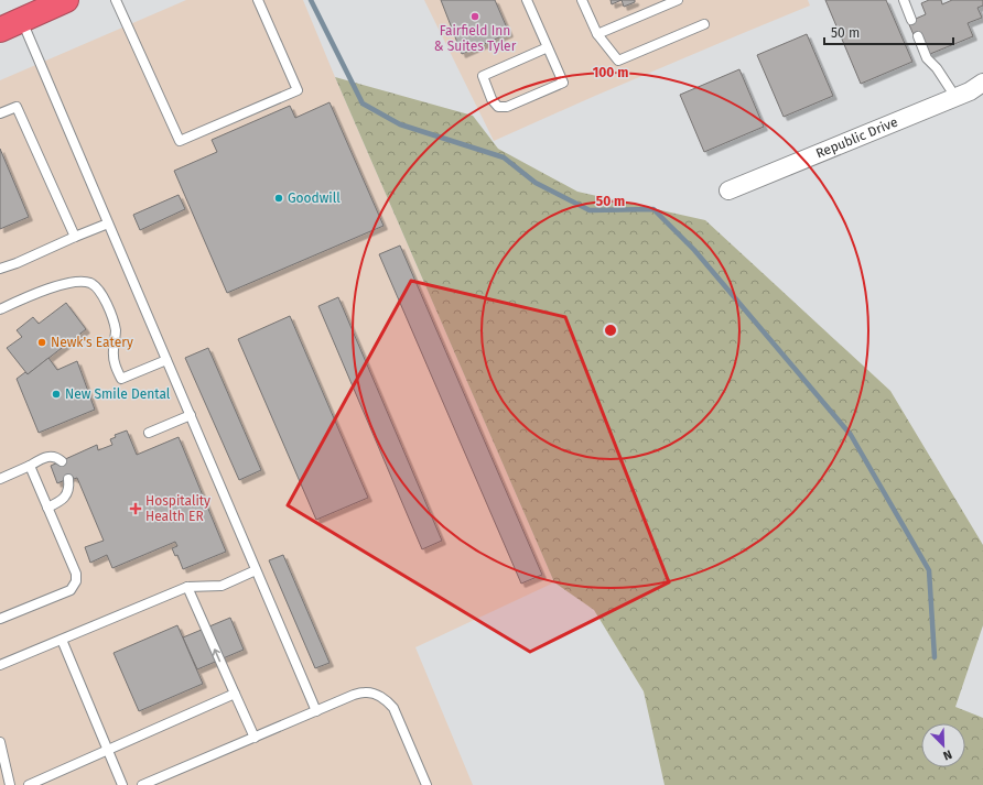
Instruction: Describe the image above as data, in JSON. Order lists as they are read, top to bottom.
{
  "streets": {
    "street": ["Republic Drive"]
  },
  "places": {
    "other": [
      "Fairfield Inn & Suites Tyler",
      "Goodwill",
      "Newk's Eatery",
      "New Smile Dental"
    ],
    "health": ["Hospitality Health ER"]
  },
  "scale_bar": "50 m",
  "north": "bottom right",
  "rings": ["100 m", "50 m"]
}
